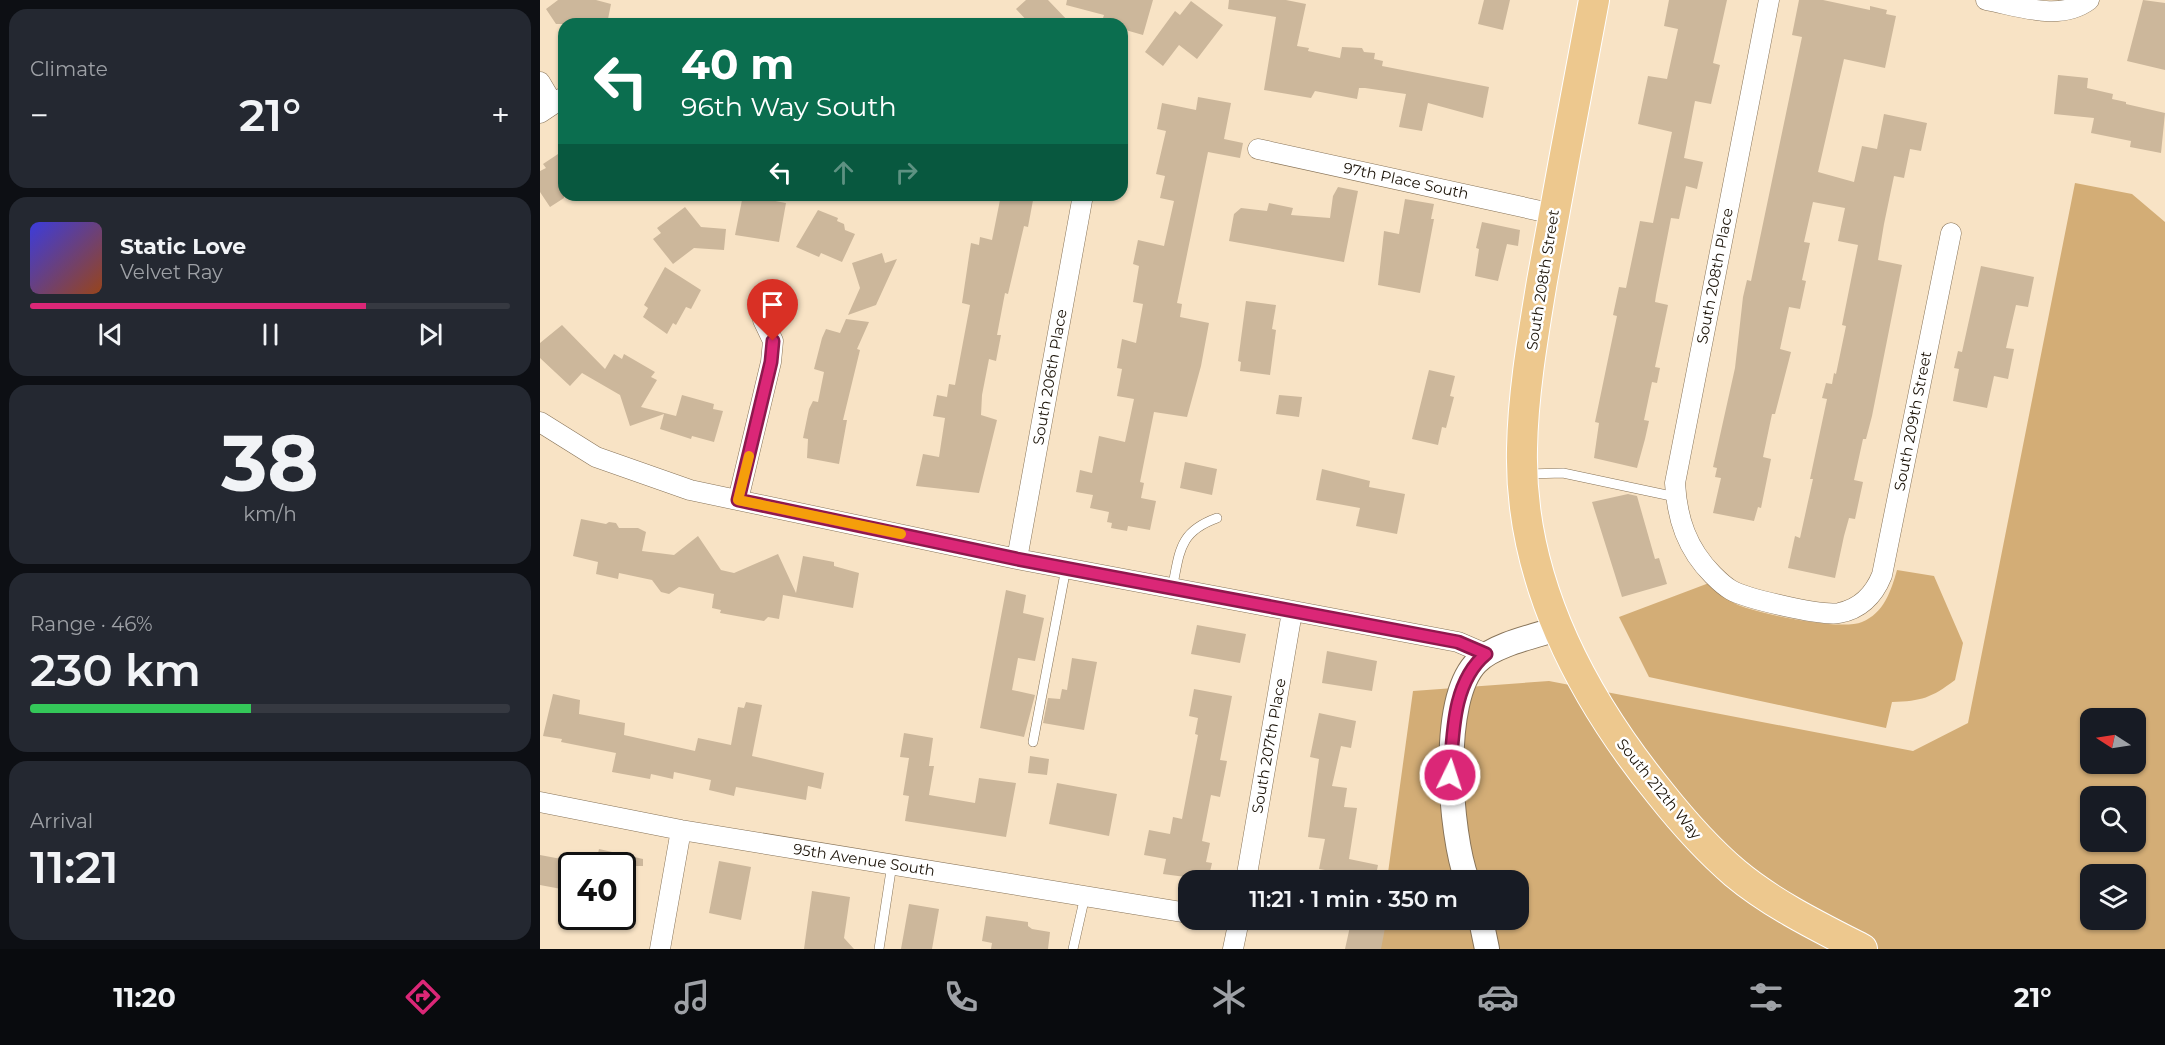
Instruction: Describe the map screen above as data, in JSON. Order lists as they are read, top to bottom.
{
  "streets": {
    "main road": ["South 208th Street", "South 212th Way"],
    "street": [
      "97th Place South",
      "South 208th Place",
      "South 206th Place",
      "South 209th Street",
      "South 207th Place",
      "95th Avenue South"
    ]
  },
  "crossings": [
    ["97th Place South", "South 208th Street"],
    ["South 208th Place", "South 209th Street"],
    ["South 208th Street", "South 212th Way"]
  ],
  "north": "left",
  "page": {
    "tile": [
      "Climate",
      ["38", "km/h"],
      ["Range · 46%", "230 km"],
      ["Arrival", "11:21"]
    ],
    "turn": ["40 m", "96th Way South"],
    "heat": ["−", "21°", "+"],
    "song": ["Static Love", "Velvet Ray"],
    "limit": "40",
    "trip": "11:21 · 1 min · 350 m",
    "tabs": ["11:20", "21°"]
  }
}
